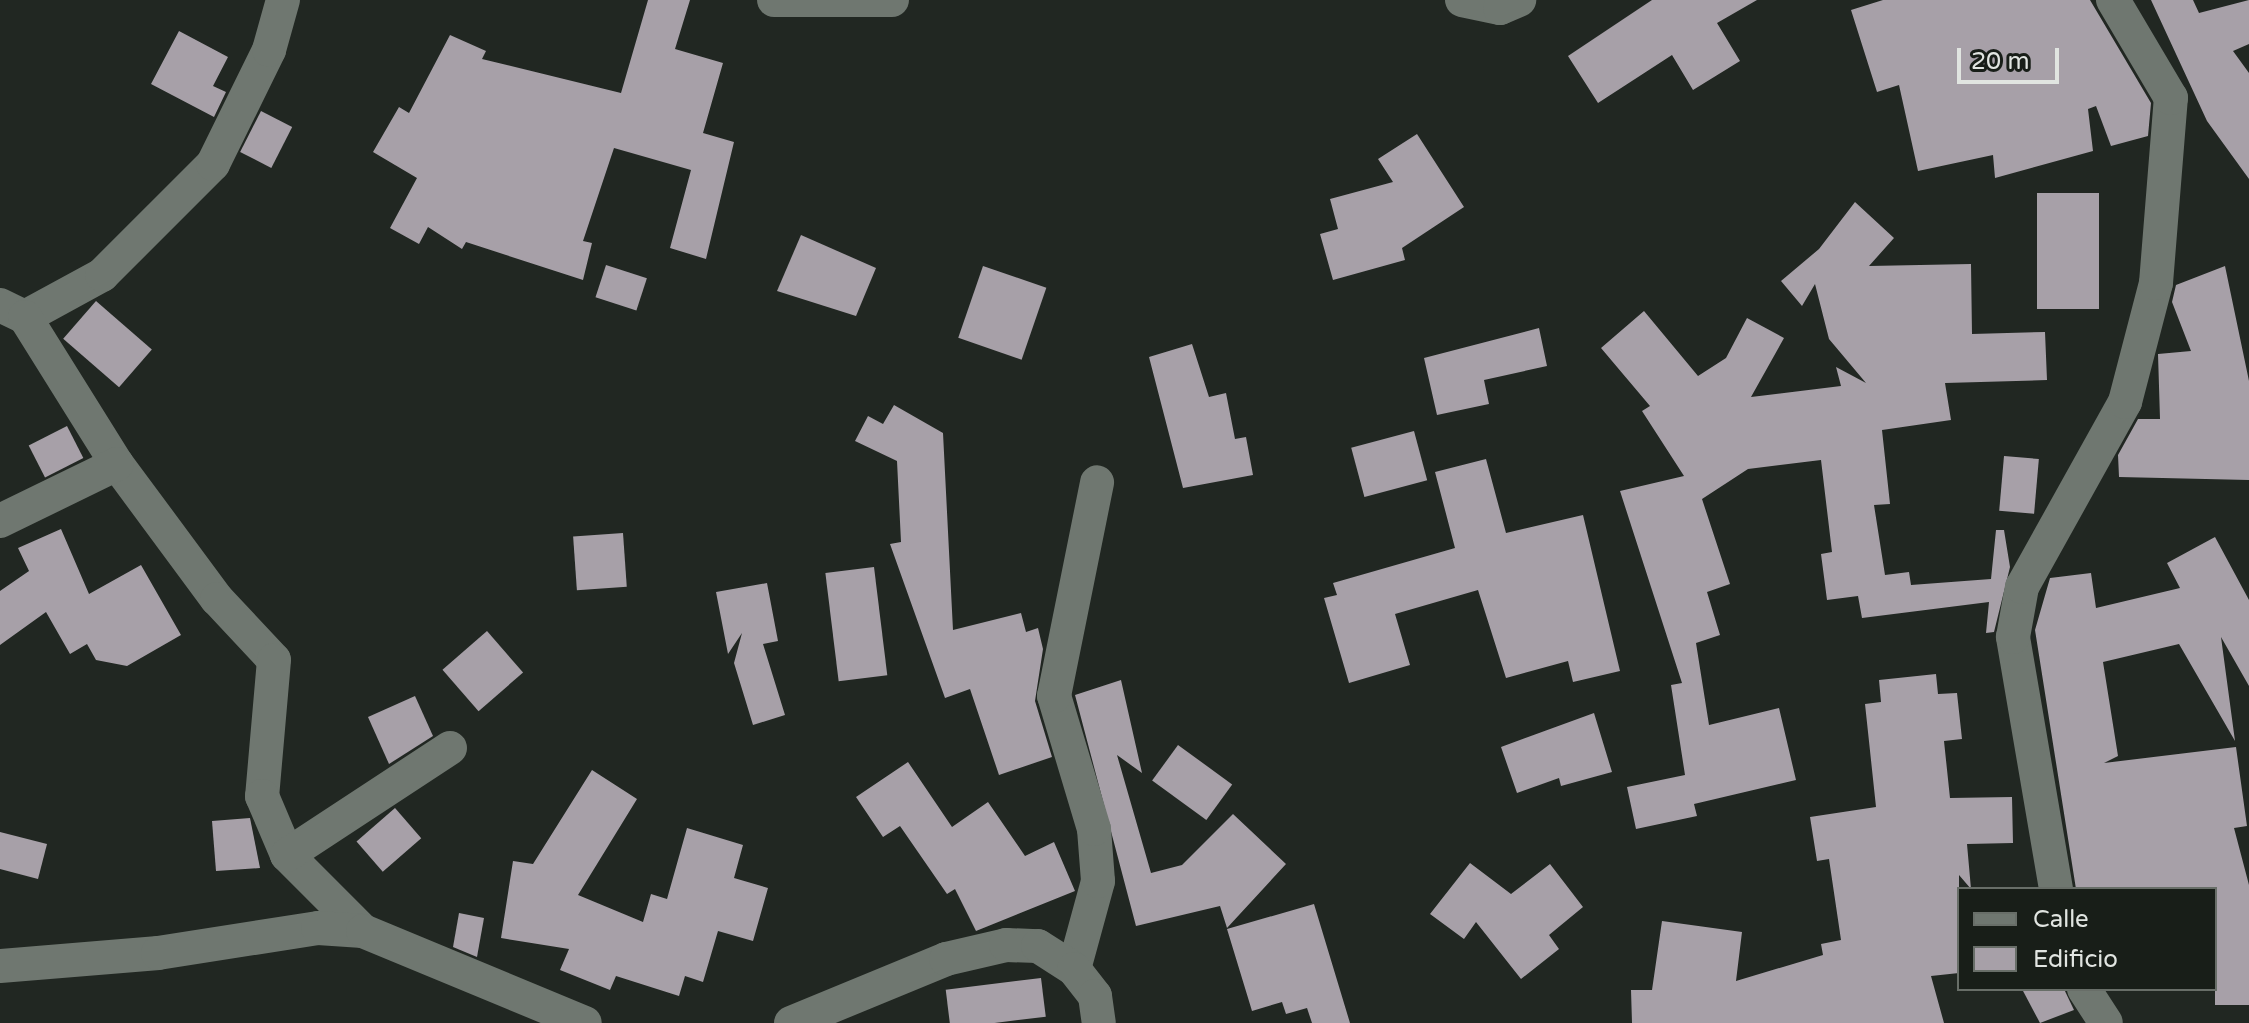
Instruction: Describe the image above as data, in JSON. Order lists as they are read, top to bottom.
{
  "legend": ["Calle", "Edificio"],
  "scale_bar": "20 m"
}
